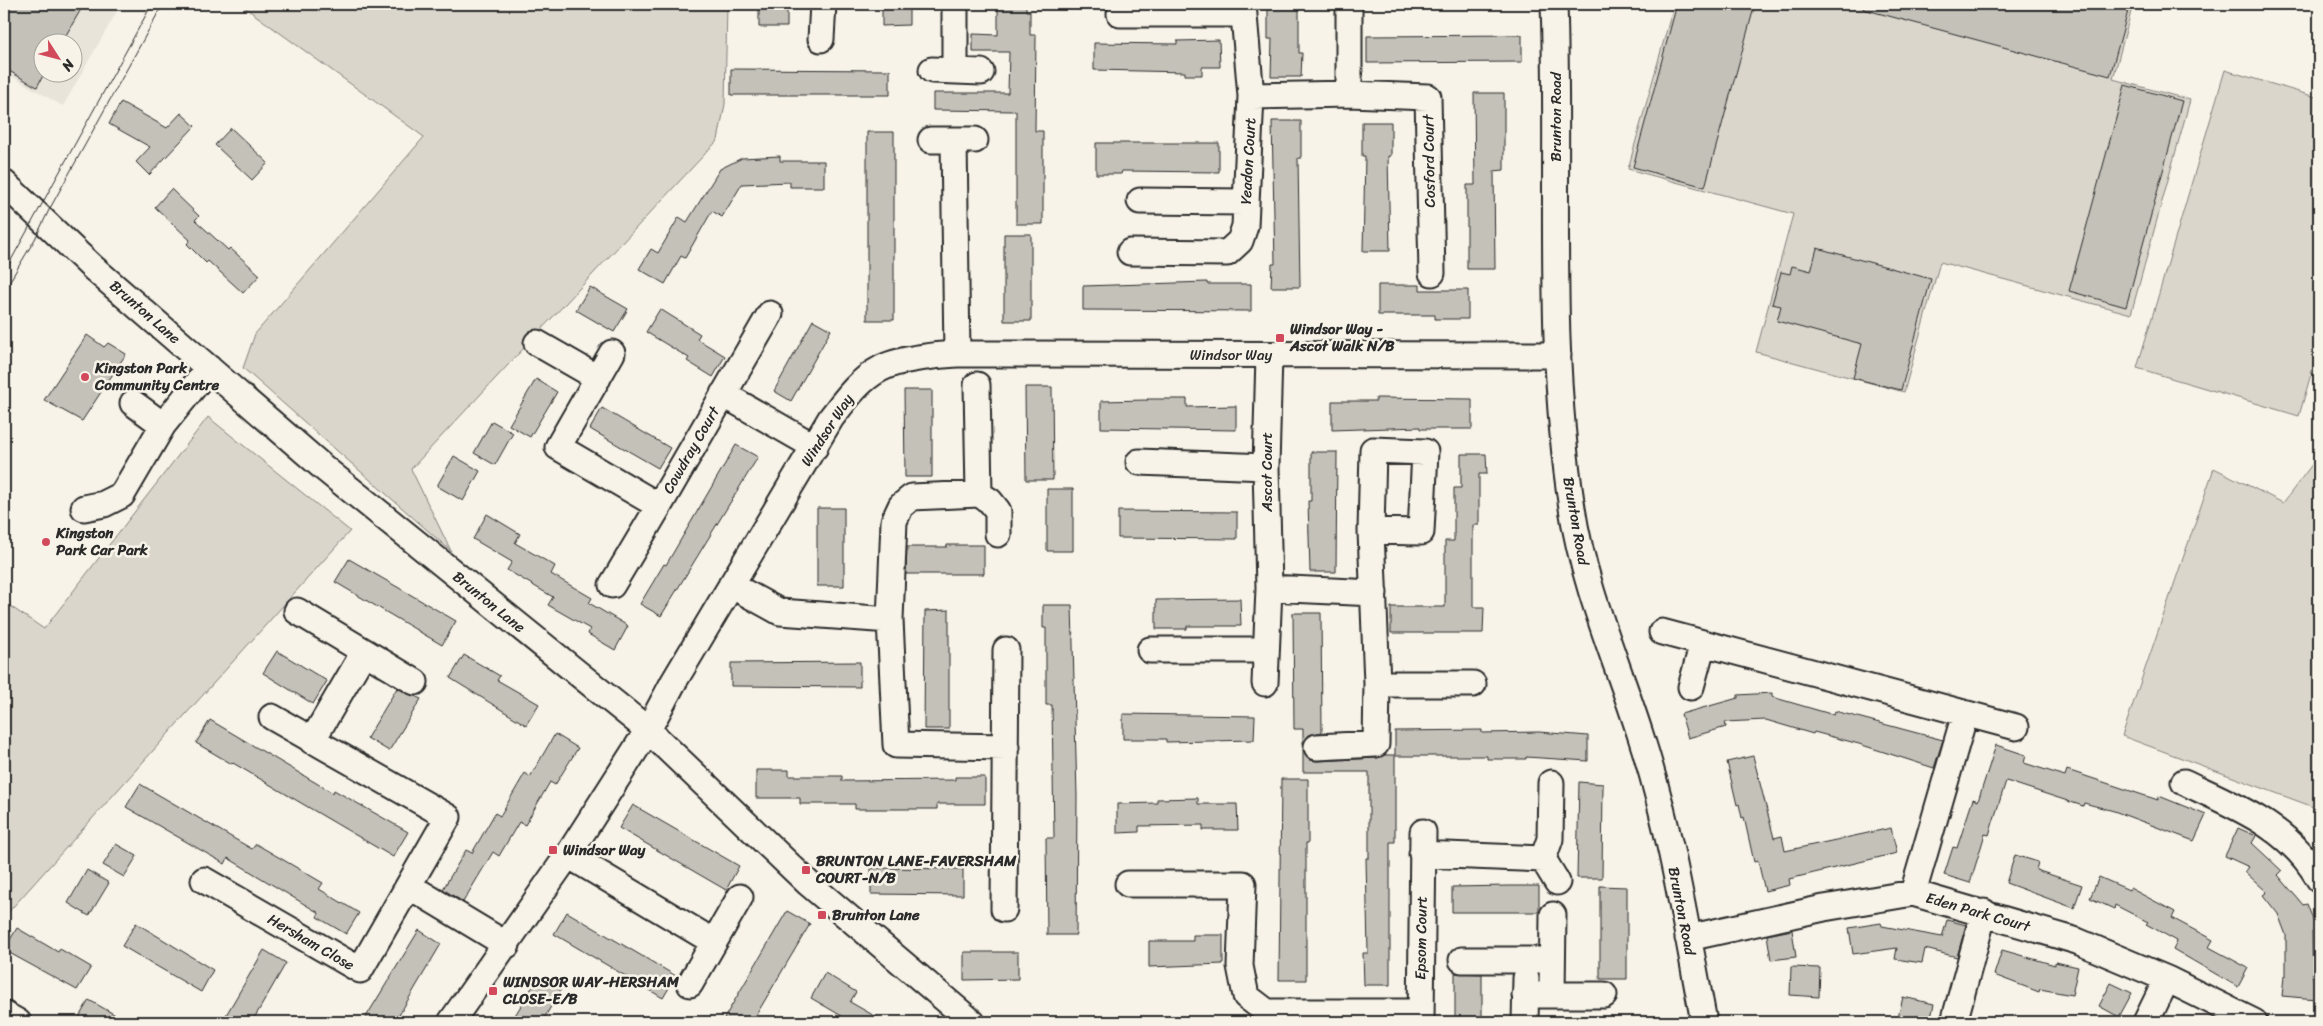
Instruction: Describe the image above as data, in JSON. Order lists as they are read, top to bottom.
{
  "streets": {
    "street": [
      "Brunton Road",
      "Yeadon Court",
      "Cosford Court",
      "Brunton Lane",
      "Windsor Way",
      "Cowdray Court",
      "Ascot Court",
      "Eden Park Court",
      "Epsom Court",
      "Hersham Close"
    ]
  },
  "crossings": [
    ["Brunton Road", "Windsor Way"],
    ["Brunton Road", "Eden Park Court"],
    ["Yeadon Court", "Cosford Court"],
    ["Brunton Lane", "Windsor Way"],
    ["Windsor Way", "Cowdray Court"],
    ["Windsor Way", "Ascot Court"]
  ],
  "places": {
    "transit": [
      "Windsor Way - Ascot Walk N/B",
      "Windsor Way",
      "BRUNTON LANE-FAVERSHAM COURT-N/B",
      "Brunton Lane",
      "WINDSOR WAY-HERSHAM CLOSE-E/B"
    ],
    "other": ["Kingston Park Community Centre", "Kingston Park Car Park"]
  },
  "north": "bottom right"
}
